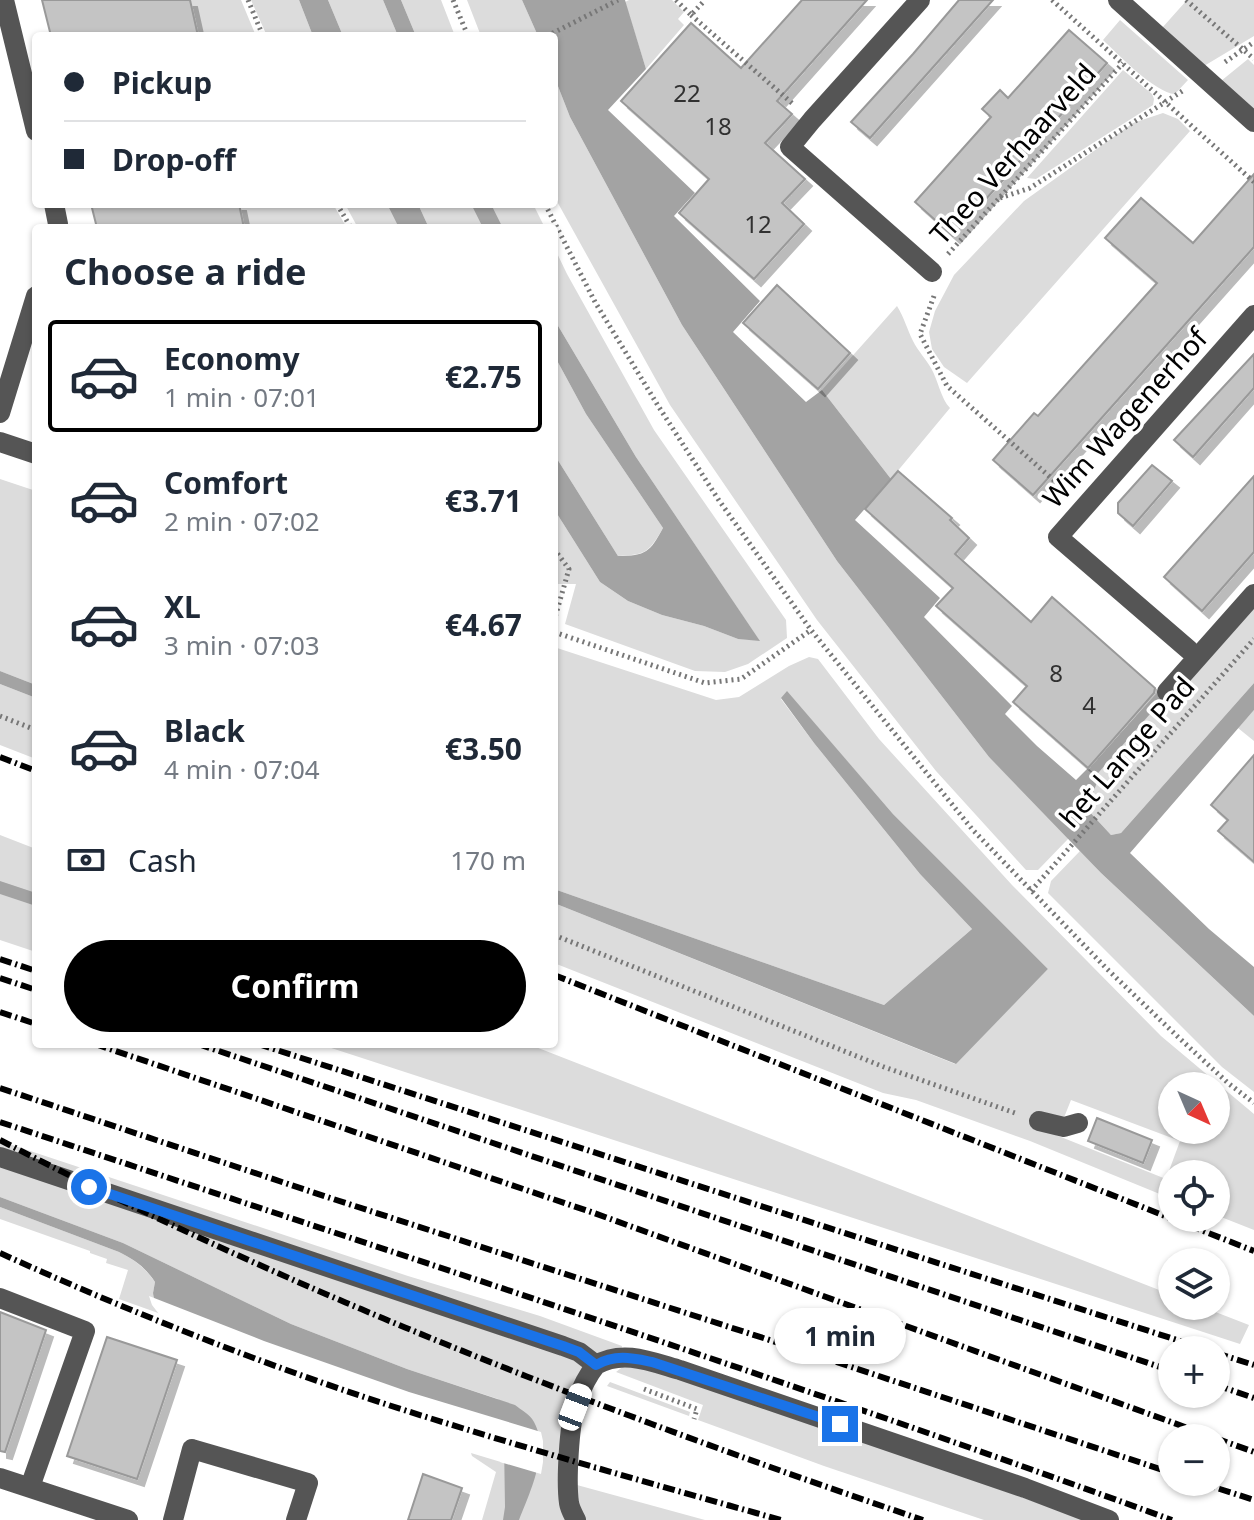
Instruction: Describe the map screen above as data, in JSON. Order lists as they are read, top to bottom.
{
  "streets": {
    "street": ["Wim Wagenerhof"],
    "path": ["Theo Verhaarveld", "het Lange Pad"]
  },
  "house_numbers": [
    "22",
    "18",
    "12",
    "8",
    "4"
  ],
  "north": "bottom right",
  "page": {
    "banner": ["Pickup", "Drop-off"],
    "heading": "Choose a ride",
    "list": [
      {
        "name": "Economy",
        "note": "1 min · 07:01",
        "value": "€2.75"
      },
      {
        "name": "Comfort",
        "note": "2 min · 07:02",
        "value": "€3.71"
      },
      {
        "name": "XL",
        "note": "3 min · 07:03",
        "value": "€4.67"
      },
      {
        "name": "Black",
        "note": "4 min · 07:04",
        "value": "€3.50"
      }
    ],
    "pay": ["Cash", "170 m"],
    "buttons": "Confirm",
    "map_buttons": ["+", "−"],
    "bubble": "1 min"
  }
}
